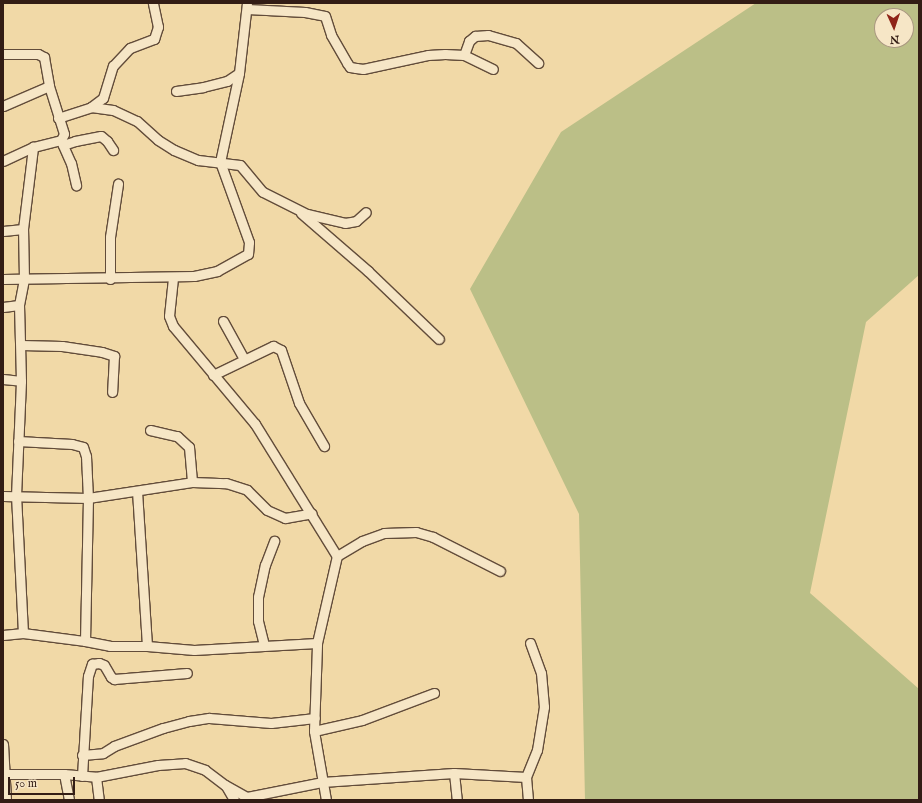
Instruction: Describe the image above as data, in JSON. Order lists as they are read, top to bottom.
{
  "scale_bar": "50 m",
  "north": "bottom"
}
